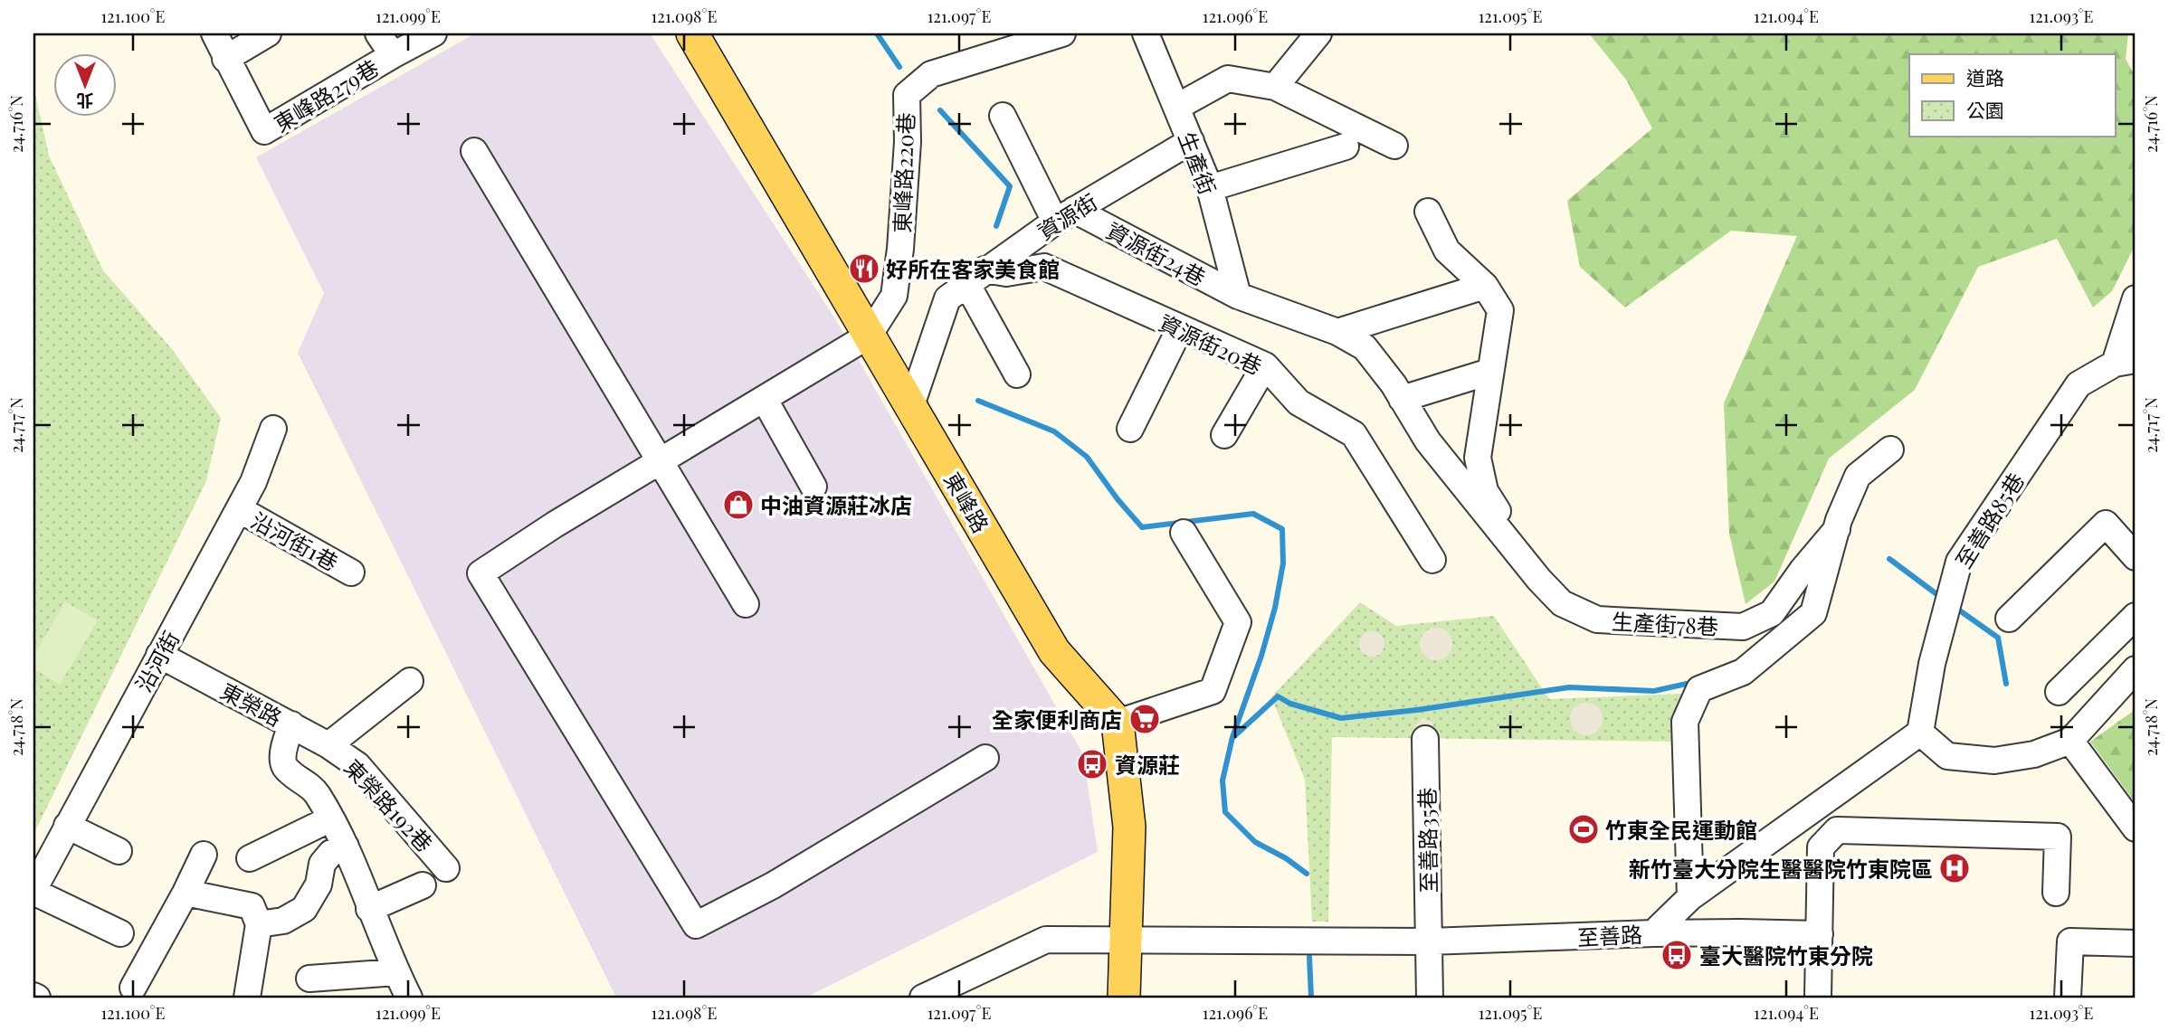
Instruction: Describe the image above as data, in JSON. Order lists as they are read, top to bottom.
{
  "streets": {
    "main road": ["東峰路"],
    "street": [
      "東峰路279巷",
      "生產街",
      "東峰路220巷",
      "資源街",
      "資源街24巷",
      "資源街20巷",
      "至善路85巷",
      "沿河街1巷",
      "生產街78巷",
      "沿河街",
      "東榮路",
      "東榮路192巷",
      "至善路35巷",
      "至善路"
    ]
  },
  "crossings": [
    ["生產街", "資源街"],
    ["生產街", "資源街24巷"],
    ["生產街", "生產街78巷"],
    ["東峰路220巷", "東峰路"],
    ["資源街", "資源街24巷"],
    ["資源街", "資源街20巷"],
    ["資源街", "東峰路"],
    ["資源街24巷", "生產街78巷"],
    ["至善路85巷", "至善路"],
    ["沿河街1巷", "沿河街"],
    ["沿河街", "東榮路"],
    ["東榮路", "東榮路192巷"],
    ["至善路35巷", "至善路"]
  ],
  "places": {
    "restaurant": ["好所在客家美食館"],
    "shop": ["中油資源莊冰店"],
    "supermarket": ["全家便利商店"],
    "bus stop": ["資源莊", "臺大醫院竹東分院"],
    "sports": ["竹東全民運動館"],
    "hospital": ["新竹臺大分院生醫醫院竹東院區"]
  },
  "legend": ["道路", "公園"],
  "north": "bottom",
  "coordinates": [
    "121.100°E",
    "121.099°E",
    "121.098°E",
    "121.097°E",
    "121.096°E",
    "121.095°E",
    "121.094°E",
    "121.093°E",
    "24.716°N",
    "24.717°N",
    "24.718°N"
  ]
}
